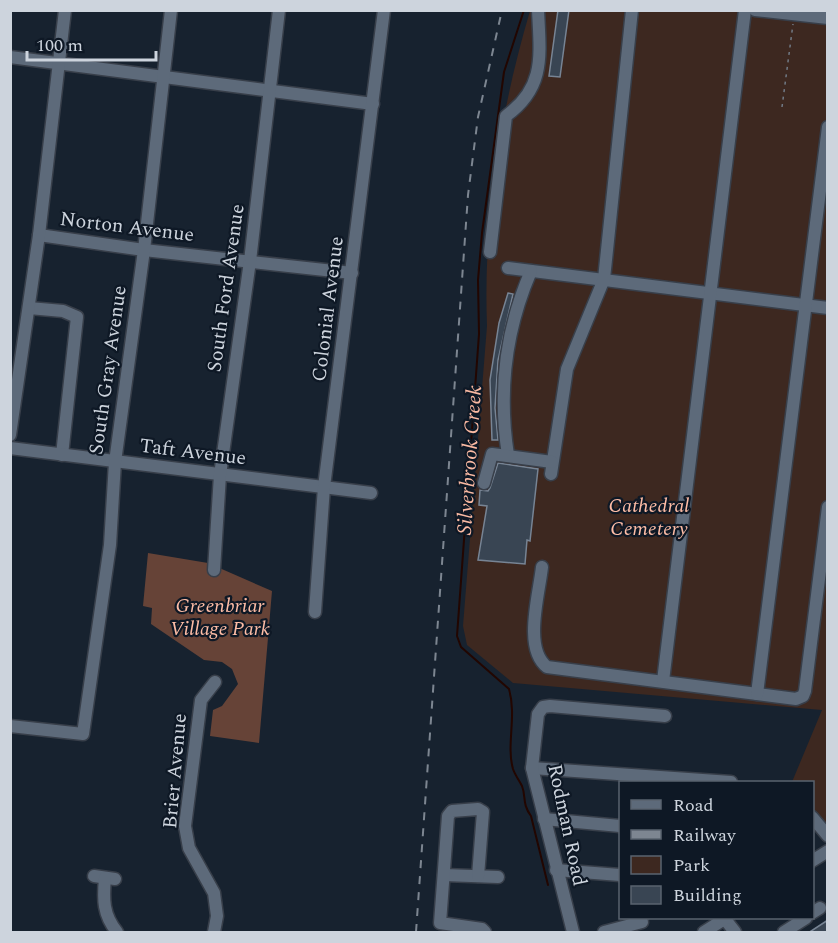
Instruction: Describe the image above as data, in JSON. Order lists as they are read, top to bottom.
{
  "streets": {
    "street": [
      "Norton Avenue",
      "South Ford Avenue",
      "Colonial Avenue",
      "South Gray Avenue",
      "Taft Avenue",
      "Brier Avenue",
      "Rodman Road"
    ]
  },
  "crossings": [
    ["Norton Avenue", "South Ford Avenue"],
    ["Norton Avenue", "Colonial Avenue"],
    ["Norton Avenue", "South Gray Avenue"],
    ["South Ford Avenue", "Taft Avenue"],
    ["Colonial Avenue", "Taft Avenue"],
    ["South Gray Avenue", "Taft Avenue"]
  ],
  "water": ["Silverbrook Creek"],
  "parks": ["Cathedral Cemetery", "Greenbriar Village Park"],
  "legend": [
    "Road",
    "Railway",
    "Park",
    "Building"
  ],
  "scale_bar": "100 m"
}
